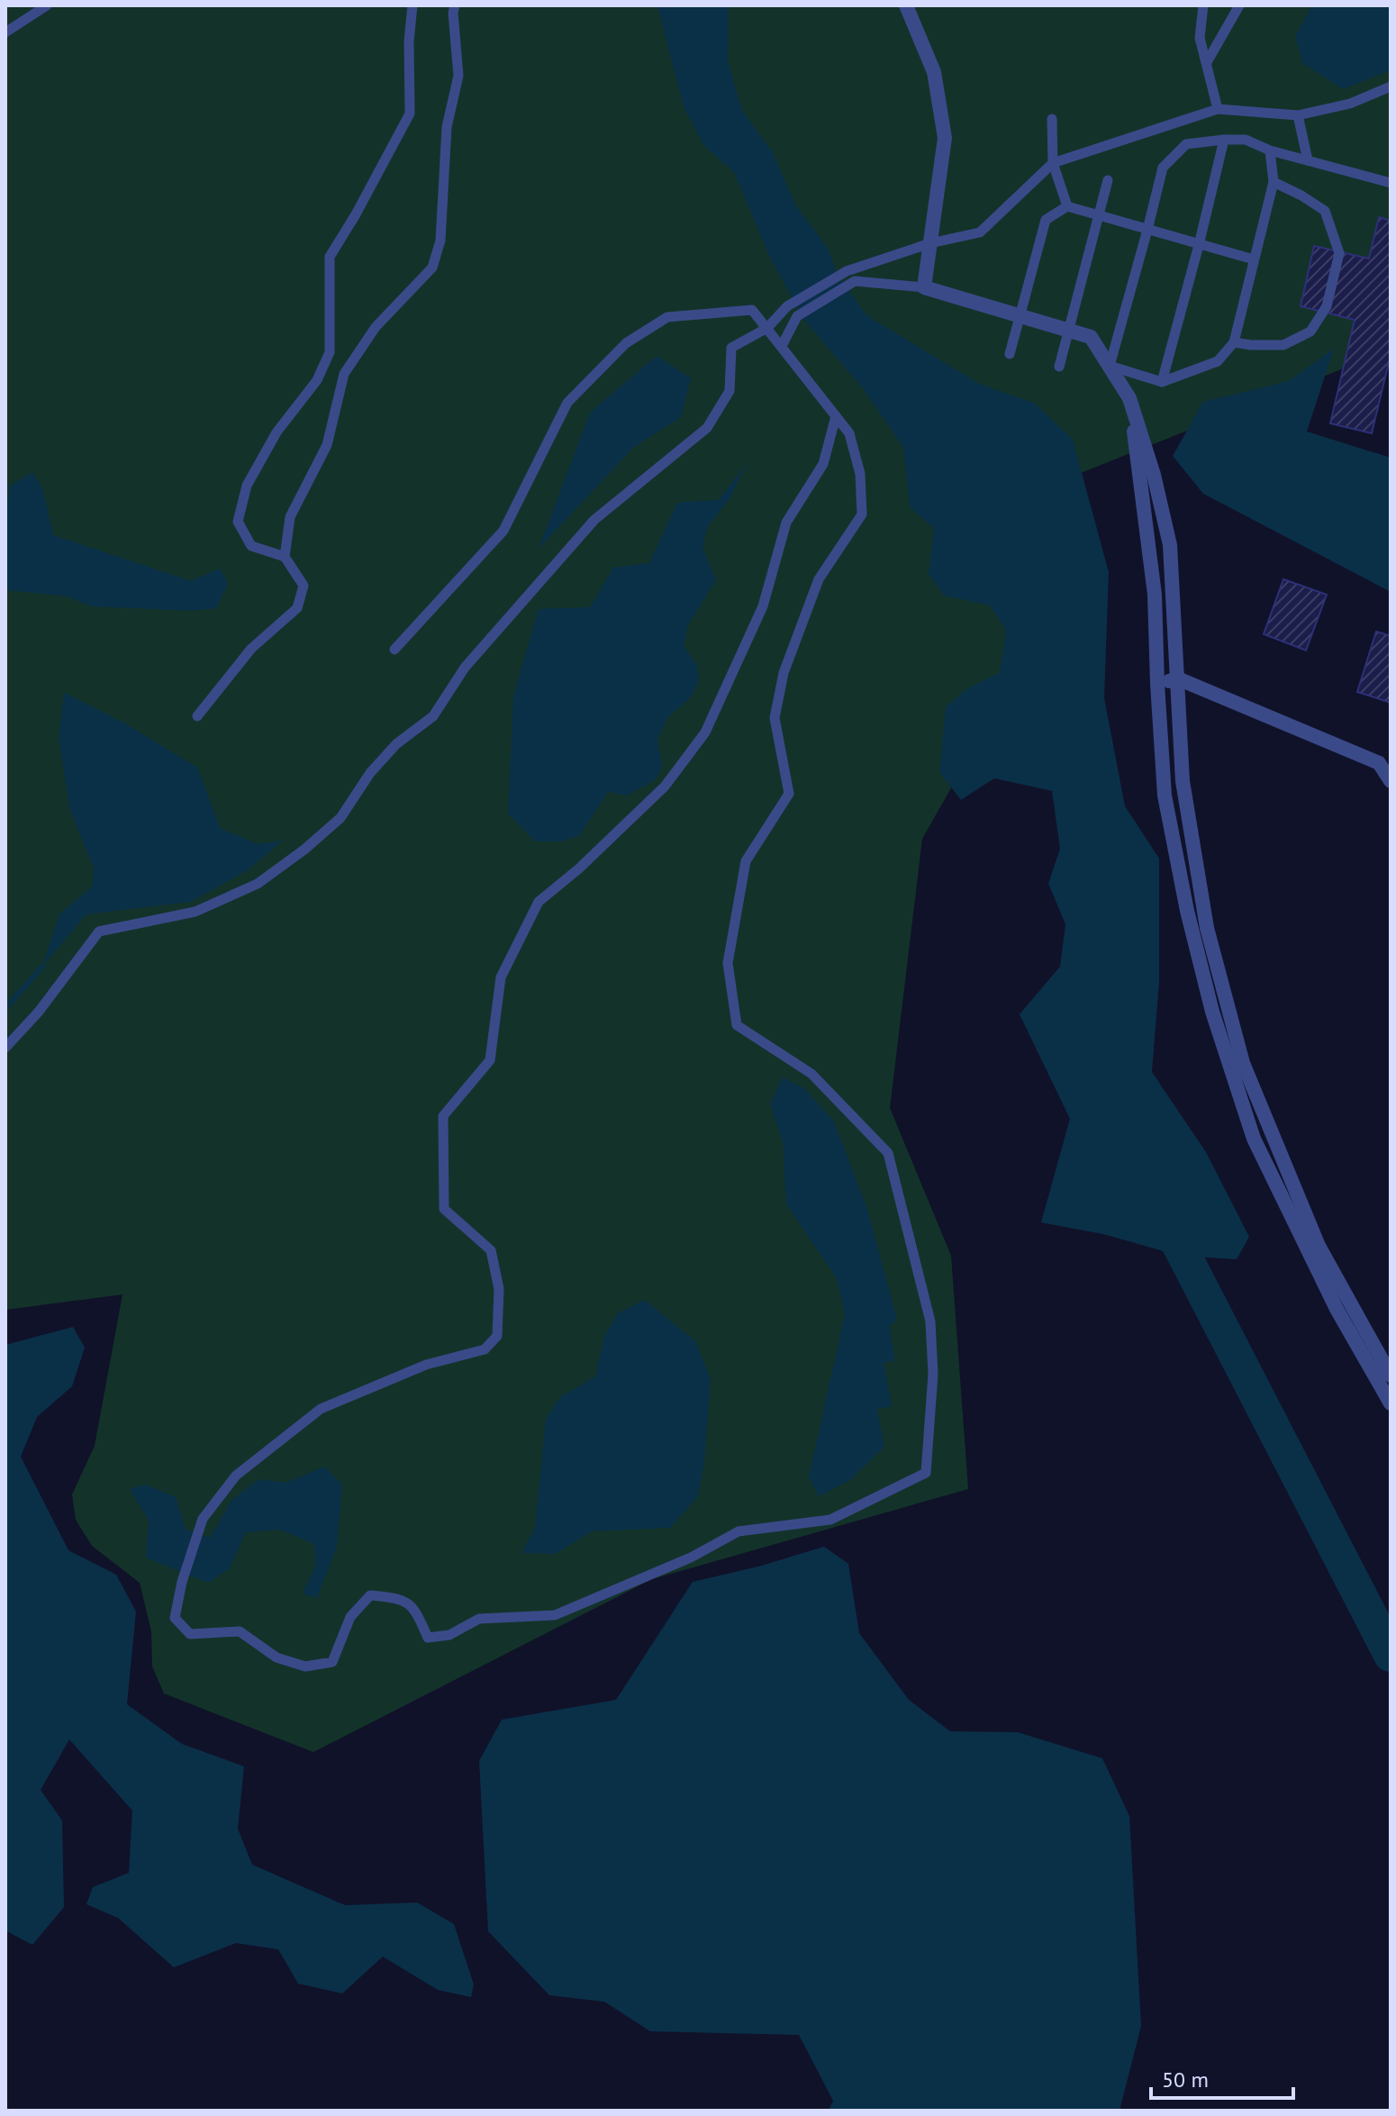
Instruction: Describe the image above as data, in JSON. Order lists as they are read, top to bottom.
{
  "scale_bar": "50 m"
}
